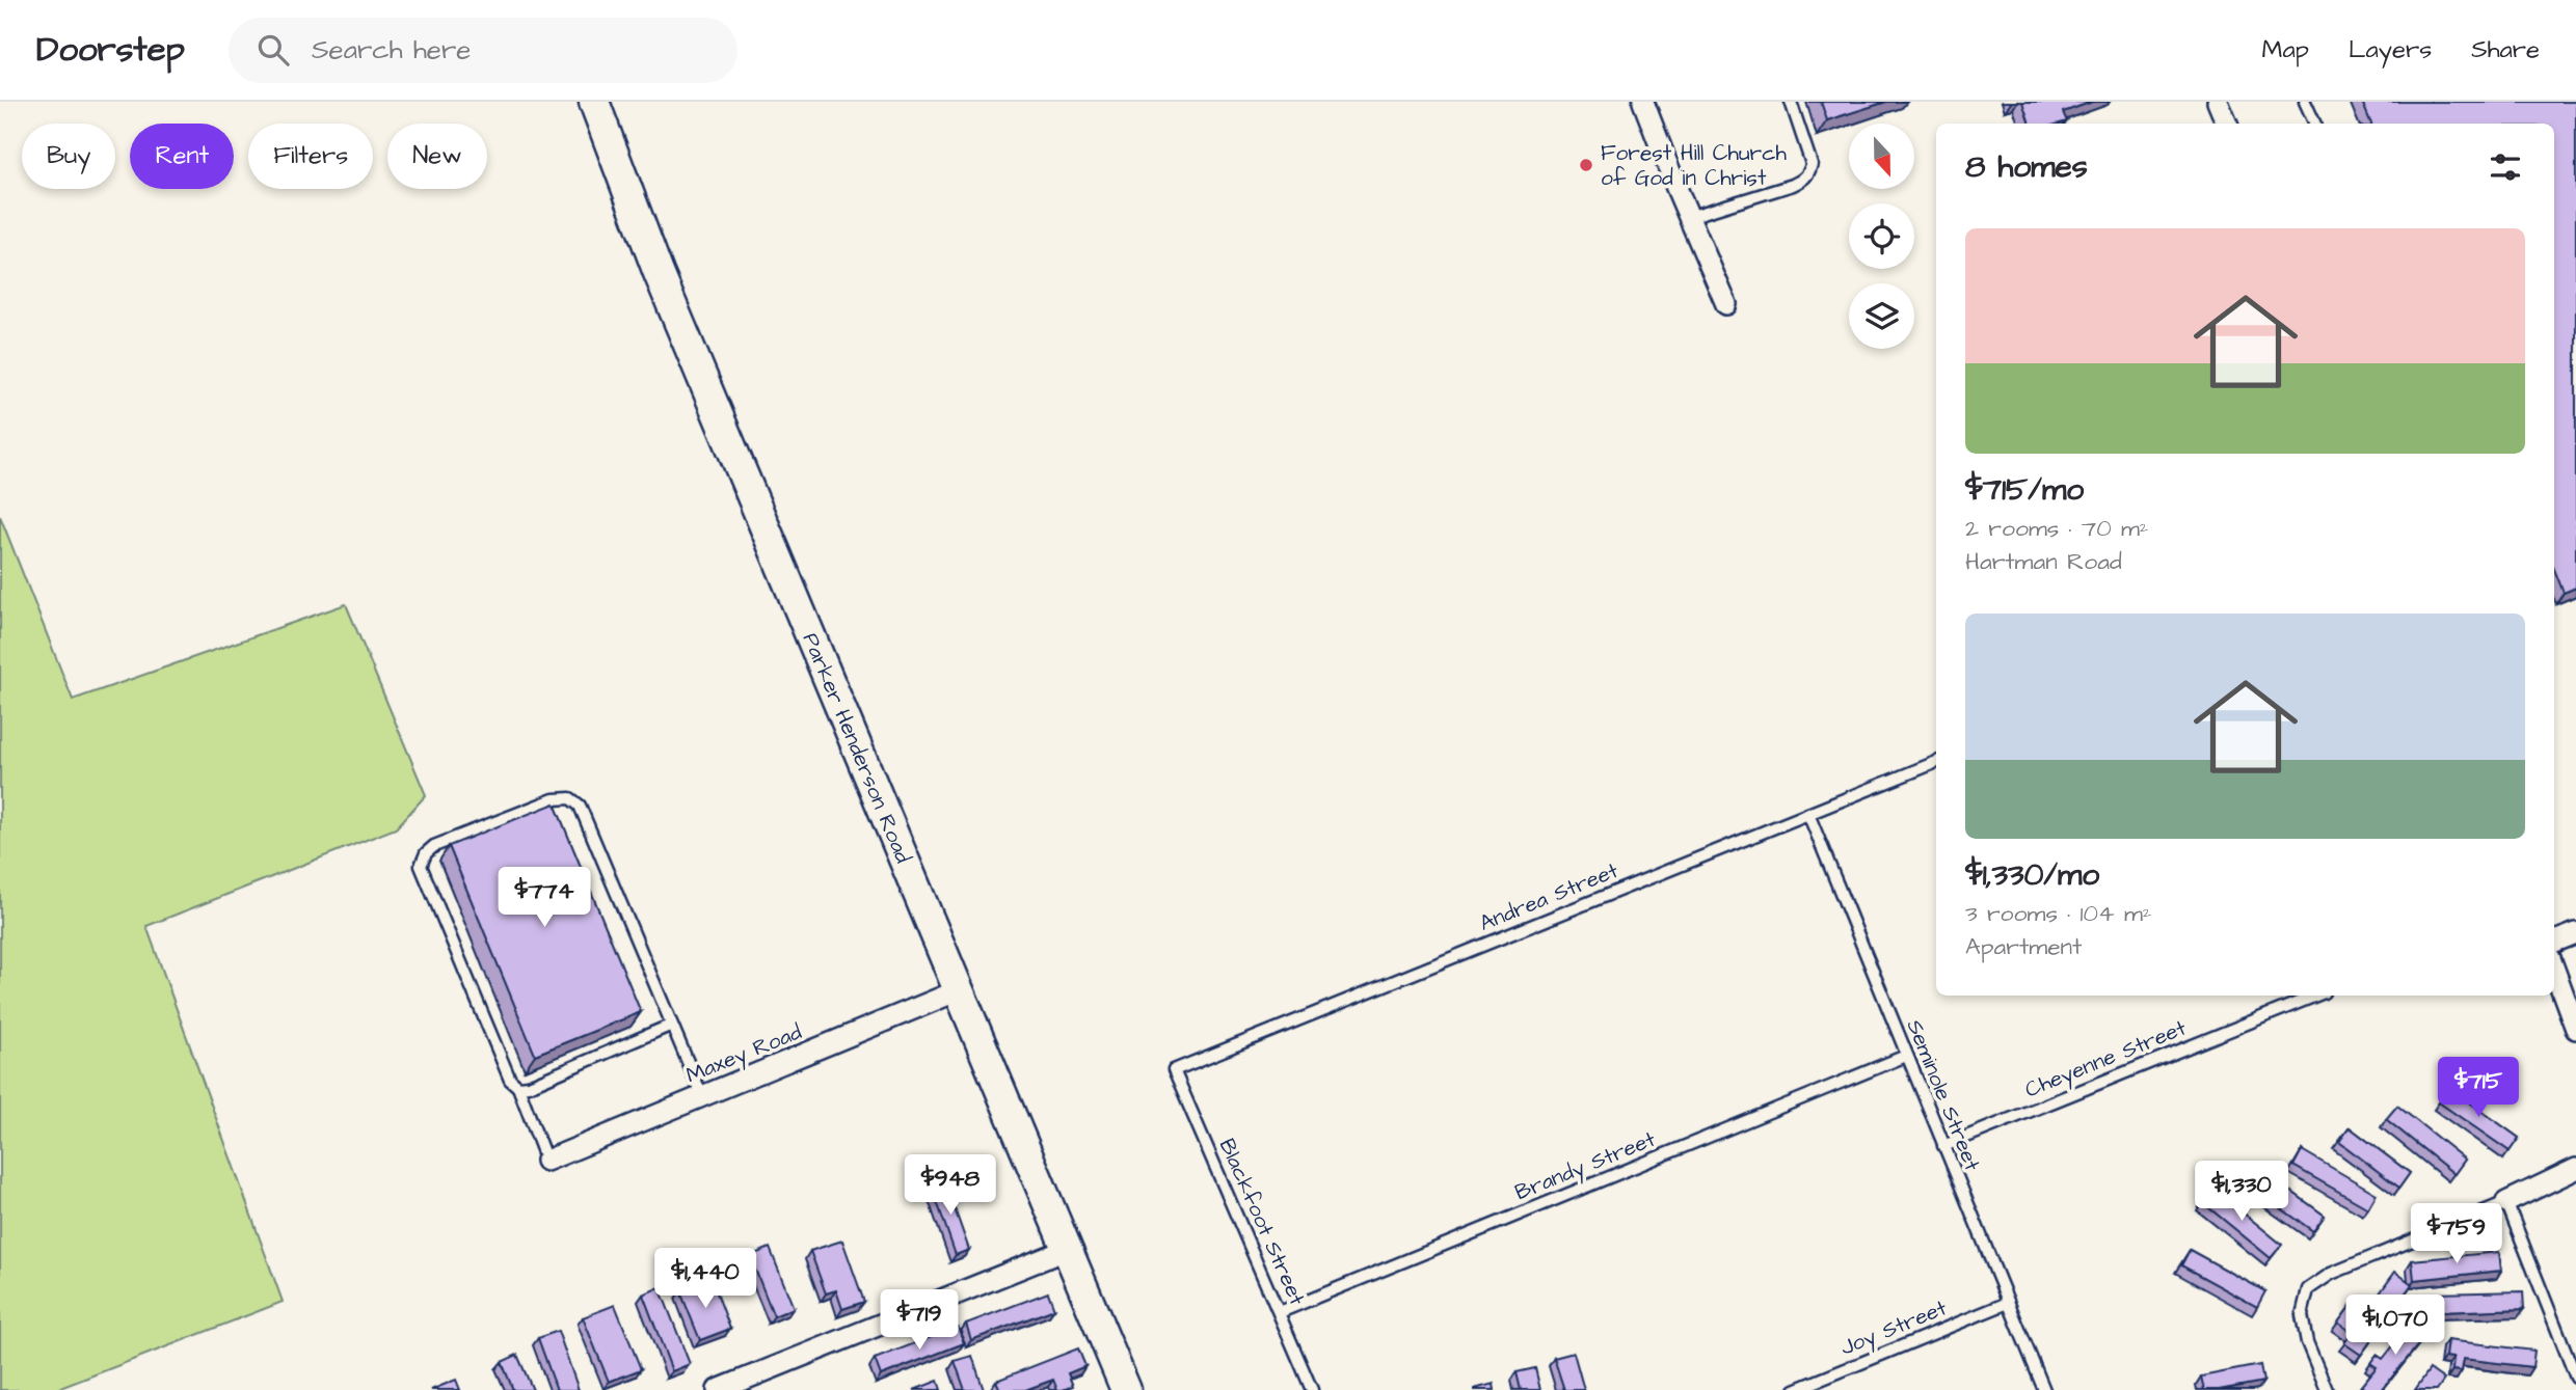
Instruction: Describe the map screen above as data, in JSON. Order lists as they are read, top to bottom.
{
  "streets": {
    "street": ["Parker Henderson Road", "Maxey Road"],
    "lane": [
      "Andrea Street",
      "Cheyenne Street",
      "Seminole Street",
      "Brandy Street",
      "Blackfoot Street",
      "Joy Street"
    ]
  },
  "crossings": [
    ["Parker Henderson Road", "Maxey Road"],
    ["Andrea Street", "Seminole Street"],
    ["Andrea Street", "Blackfoot Street"],
    ["Cheyenne Street", "Seminole Street"],
    ["Seminole Street", "Brandy Street"],
    ["Seminole Street", "Joy Street"],
    ["Brandy Street", "Blackfoot Street"]
  ],
  "places": ["Forest Hill Church of God in Christ"],
  "north": "bottom",
  "page": {
    "header": "Doorstep",
    "search": "Search here",
    "nav": ["Map", "Layers", "Share"],
    "chip": [
      "Buy",
      "Rent",
      "Filters",
      "New"
    ],
    "heading": "8 homes",
    "list": [
      {
        "name": "$715/mo",
        "note": "2 rooms · 70 m² · Hartman Road"
      },
      {
        "name": "$1,330/mo",
        "note": "3 rooms · 104 m² · Apartment"
      }
    ],
    "price": [
      "$774",
      "$715",
      "$948",
      "$1,330",
      "$759",
      "$1,440",
      "$719",
      "$1,070"
    ]
  }
}
